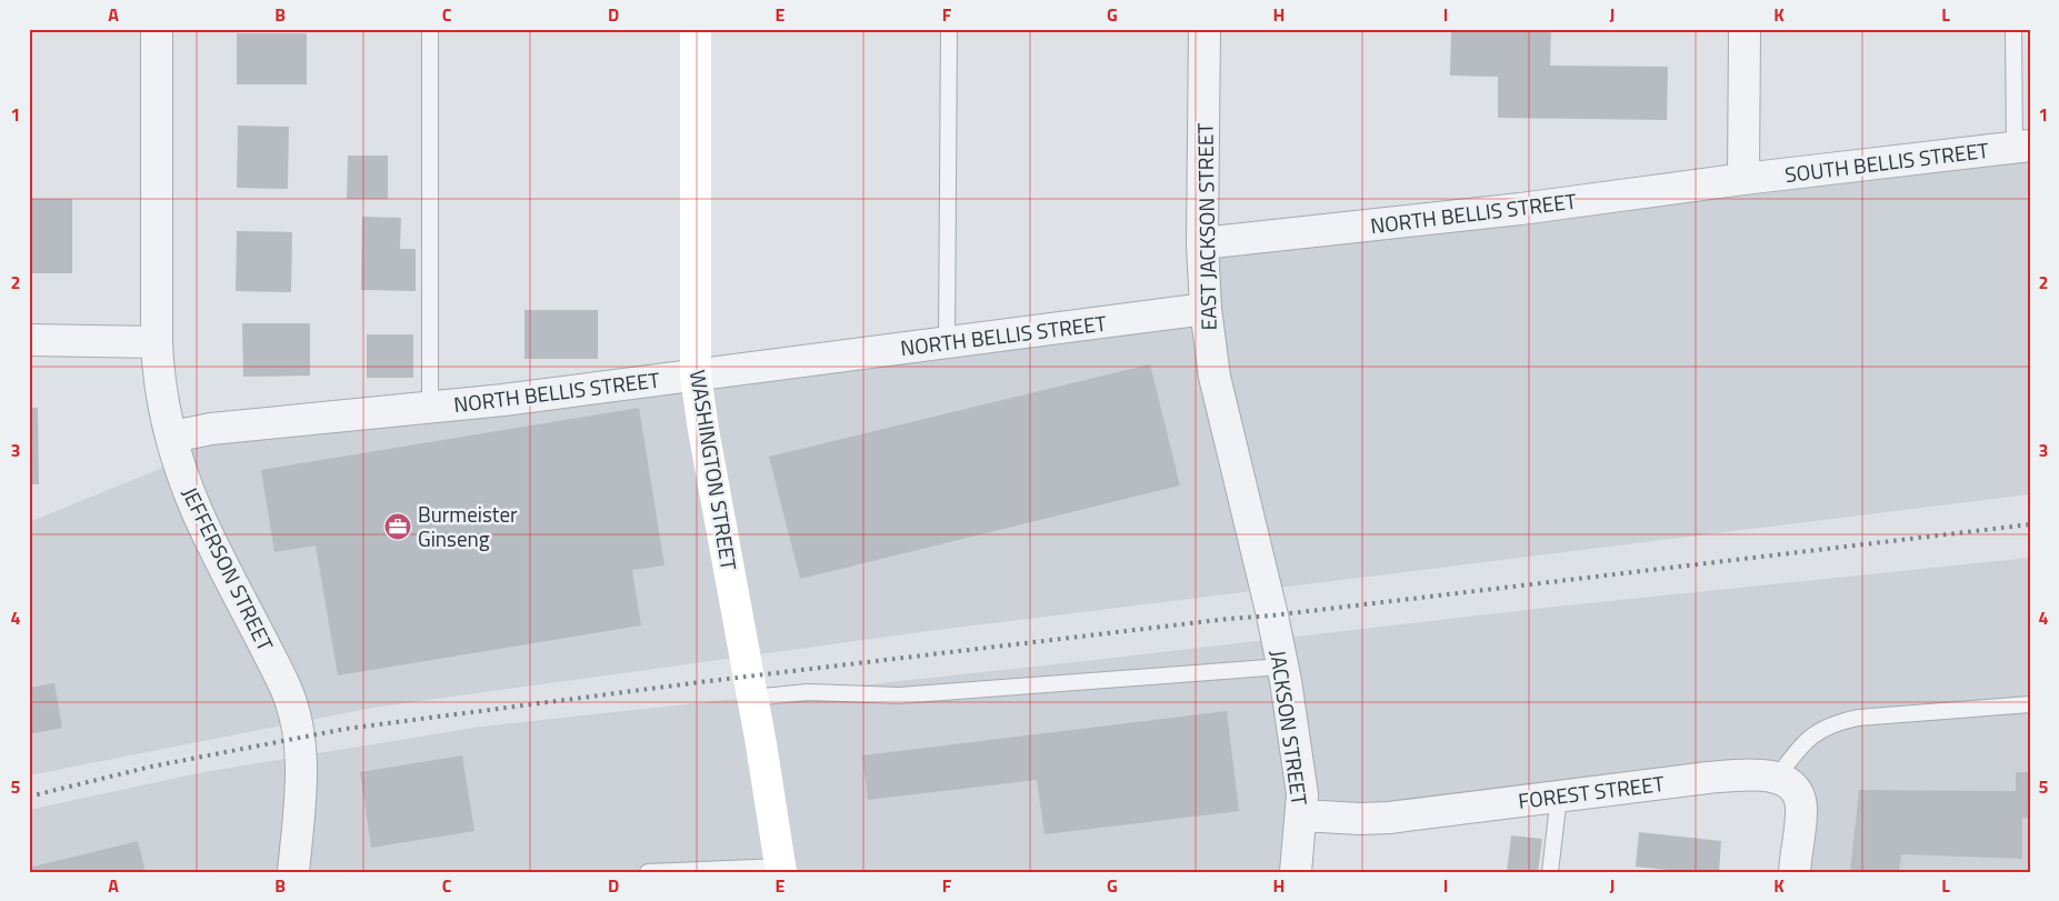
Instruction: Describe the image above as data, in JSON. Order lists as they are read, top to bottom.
{
  "streets": {
    "street": [
      "SOUTH BELLIS STREET",
      "NORTH BELLIS STREET",
      "EAST JACKSON STREET",
      "WASHINGTON STREET",
      "JEFFERSON STREET",
      "JACKSON STREET",
      "FOREST STREET"
    ]
  },
  "crossings": [
    ["SOUTH BELLIS STREET", "NORTH BELLIS STREET"],
    ["NORTH BELLIS STREET", "EAST JACKSON STREET"],
    ["NORTH BELLIS STREET", "WASHINGTON STREET"],
    ["NORTH BELLIS STREET", "JEFFERSON STREET"],
    ["EAST JACKSON STREET", "JACKSON STREET"],
    ["JACKSON STREET", "FOREST STREET"]
  ],
  "places": {
    "office": ["Burmeister Ginseng"]
  },
  "grid": {
    "columns": [
      "A",
      "B",
      "C",
      "D",
      "E",
      "F",
      "G",
      "H",
      "I",
      "J",
      "K",
      "L"
    ],
    "rows": [
      "1",
      "2",
      "3",
      "4",
      "5"
    ]
  }
}
